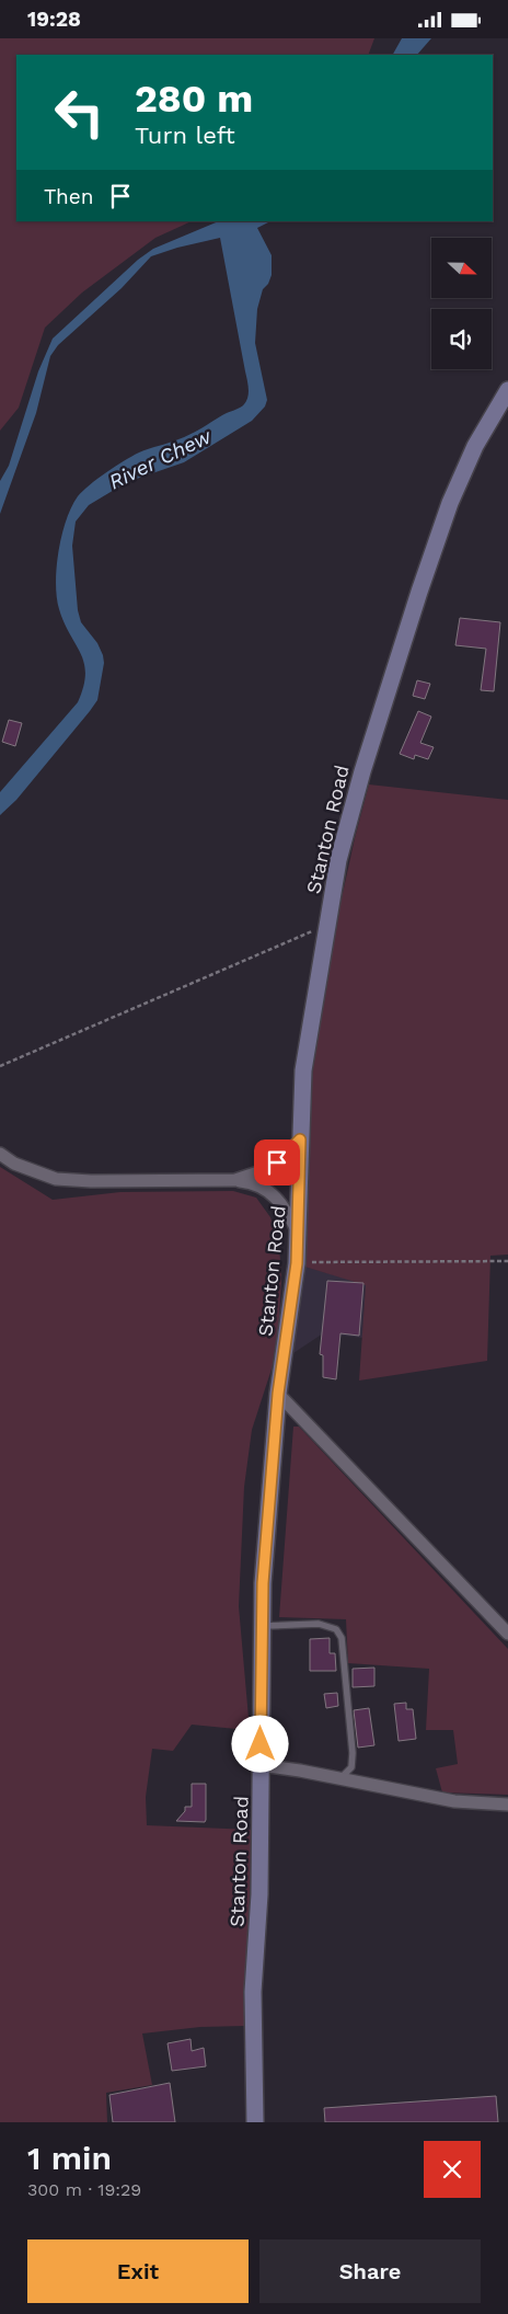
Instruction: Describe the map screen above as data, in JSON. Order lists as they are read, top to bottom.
{
  "streets": {
    "main road": ["Stanton Road"]
  },
  "water": ["River Chew"],
  "north": "right",
  "page": {
    "status": "19:28",
    "turn": ["280 m", "Turn left"],
    "then": "Then",
    "heading": ["1 min", "300 m · 19:29"],
    "buttons": ["Exit", "Share"]
  }
}
